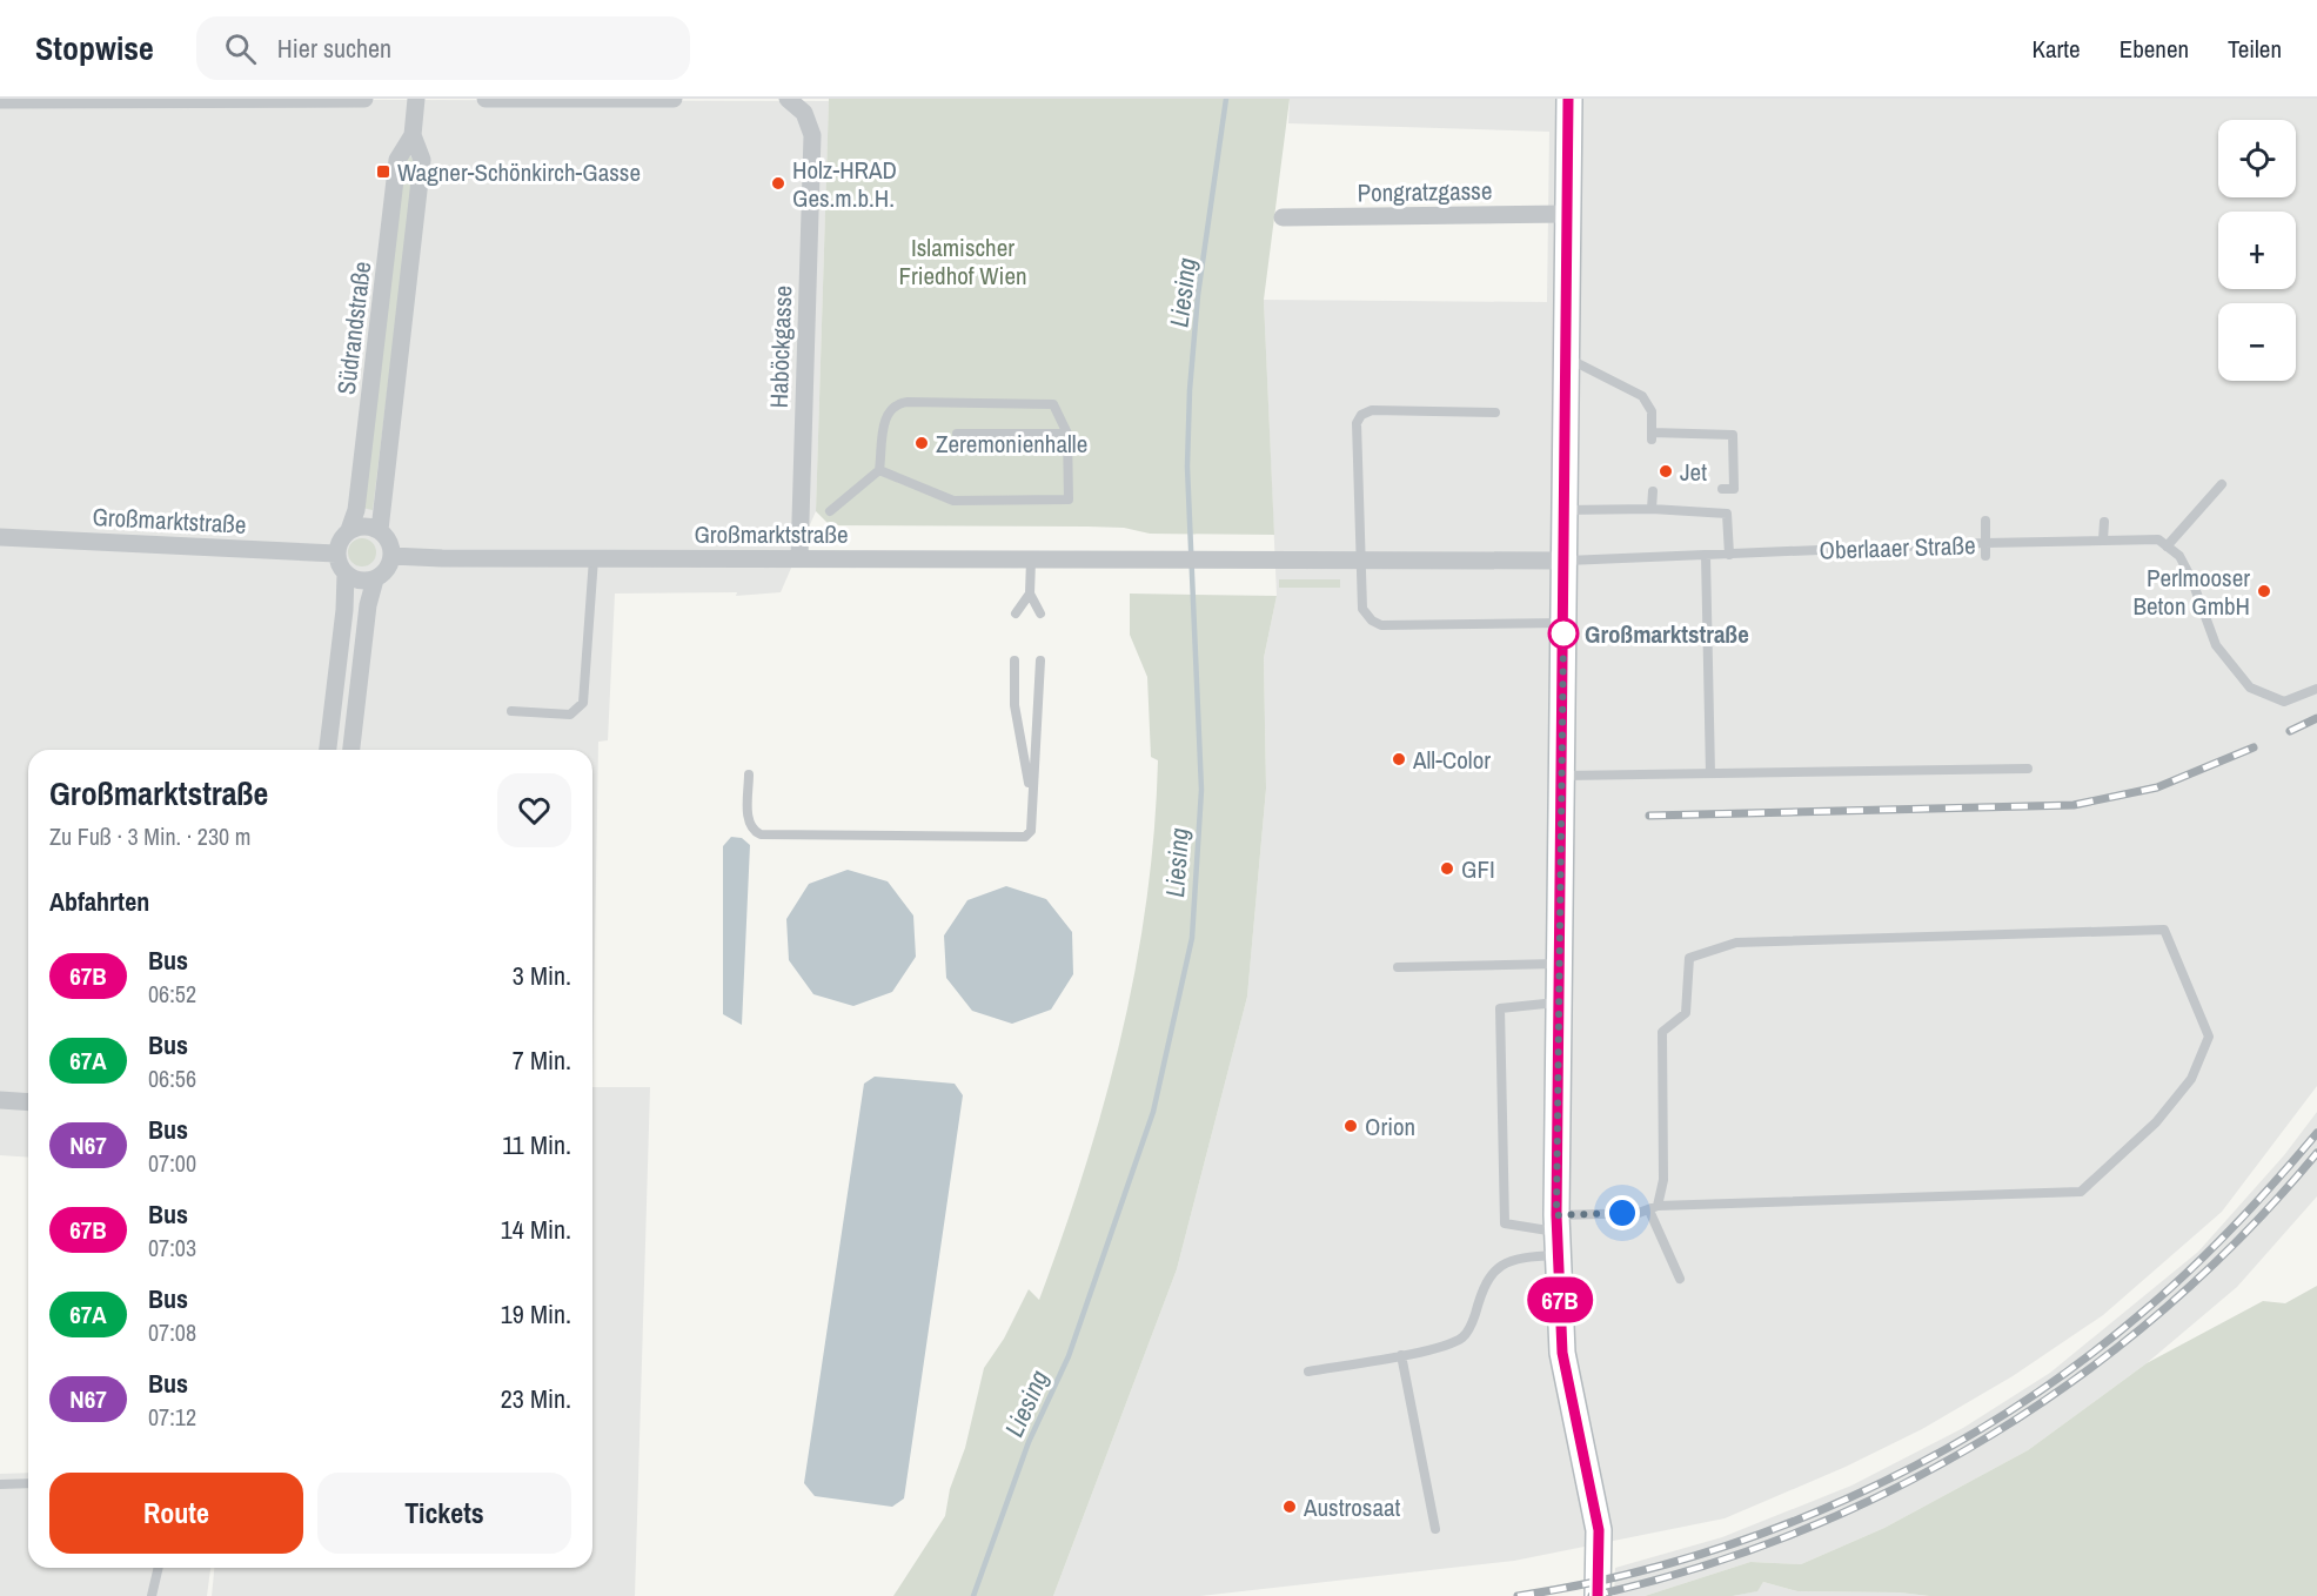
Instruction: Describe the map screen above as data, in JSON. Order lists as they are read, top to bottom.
{
  "streets": {
    "street": [
      "Pongratzgasse",
      "Südrandstraße",
      "Haböckgasse",
      "Großmarktstraße"
    ],
    "lane": ["Oberlaaer Straße"]
  },
  "crossings": [
    ["Südrandstraße", "Großmarktstraße"],
    ["Haböckgasse", "Großmarktstraße"]
  ],
  "water": ["Liesing"],
  "parks": ["Islamischer Friedhof Wien"],
  "places": {
    "transit": ["Wagner-Schönkirch-Gasse"],
    "other": [
      "Holz-HRAD Ges.m.b.H.",
      "Zeremonienhalle",
      "Jet",
      "Perlmooser Beton GmbH",
      "Großmarktstraße",
      "All-Color",
      "GFI",
      "Orion",
      "Austrosaat"
    ]
  },
  "lines": ["bus line 67B"],
  "page": {
    "header": "Stopwise",
    "search": "Hier suchen",
    "nav": ["Karte", "Ebenen", "Teilen"],
    "on_map": "67B",
    "map_buttons": ["+", "−"],
    "heading": [
      ["Großmarktstraße", "Zu Fuß · 3 Min. · 230 m"],
      "Abfahrten"
    ],
    "list": [
      {
        "mark": "67B",
        "name": "Bus",
        "note": "06:52",
        "value": "3 Min."
      },
      {
        "mark": "67A",
        "name": "Bus",
        "note": "06:56",
        "value": "7 Min."
      },
      {
        "mark": "N67",
        "name": "Bus",
        "note": "07:00",
        "value": "11 Min."
      },
      {
        "mark": "67B",
        "name": "Bus",
        "note": "07:03",
        "value": "14 Min."
      },
      {
        "mark": "67A",
        "name": "Bus",
        "note": "07:08",
        "value": "19 Min."
      },
      {
        "mark": "N67",
        "name": "Bus",
        "note": "07:12",
        "value": "23 Min."
      }
    ],
    "buttons": ["Route", "Tickets"]
  }
}
